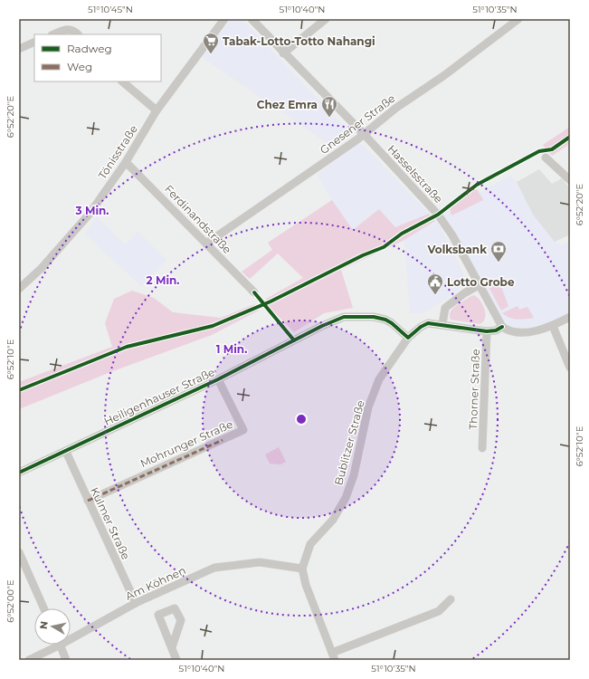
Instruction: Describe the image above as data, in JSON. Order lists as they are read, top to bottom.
{
  "streets": {
    "street": [
      "Gnesener Straße",
      "Tönisstraße",
      "Hasselsstraße",
      "Ferdinandstraße",
      "Thorner Straße",
      "Heiligenhauser Straße",
      "Bublitzer Straße",
      "Mohrunger Straße",
      "Kulmer Straße",
      "Am Köhnen"
    ]
  },
  "crossings": [
    ["Gnesener Straße", "Hasselsstraße"],
    ["Gnesener Straße", "Ferdinandstraße"],
    ["Tönisstraße", "Ferdinandstraße"],
    ["Heiligenhauser Straße", "Bublitzer Straße"],
    ["Heiligenhauser Straße", "Mohrunger Straße"],
    ["Heiligenhauser Straße", "Kulmer Straße"],
    ["Bublitzer Straße", "Am Köhnen"],
    ["Mohrunger Straße", "Kulmer Straße"],
    ["Kulmer Straße", "Am Köhnen"]
  ],
  "places": {
    "supermarket": ["Tabak-Lotto-Totto Nahangi"],
    "restaurant": ["Chez Emra"],
    "bank": ["Volksbank"],
    "public building": ["Lotto Grobe"]
  },
  "legend": ["Radweg", "Weg"],
  "north": "left",
  "coordinates": [
    "51°10'45\"N",
    "51°10'40\"N",
    "51°10'35\"N",
    "6°52'20\"E",
    "6°52'10\"E",
    "6°52'00\"E"
  ],
  "rings": ["3 Min.", "2 Min.", "1 Min."]
}
